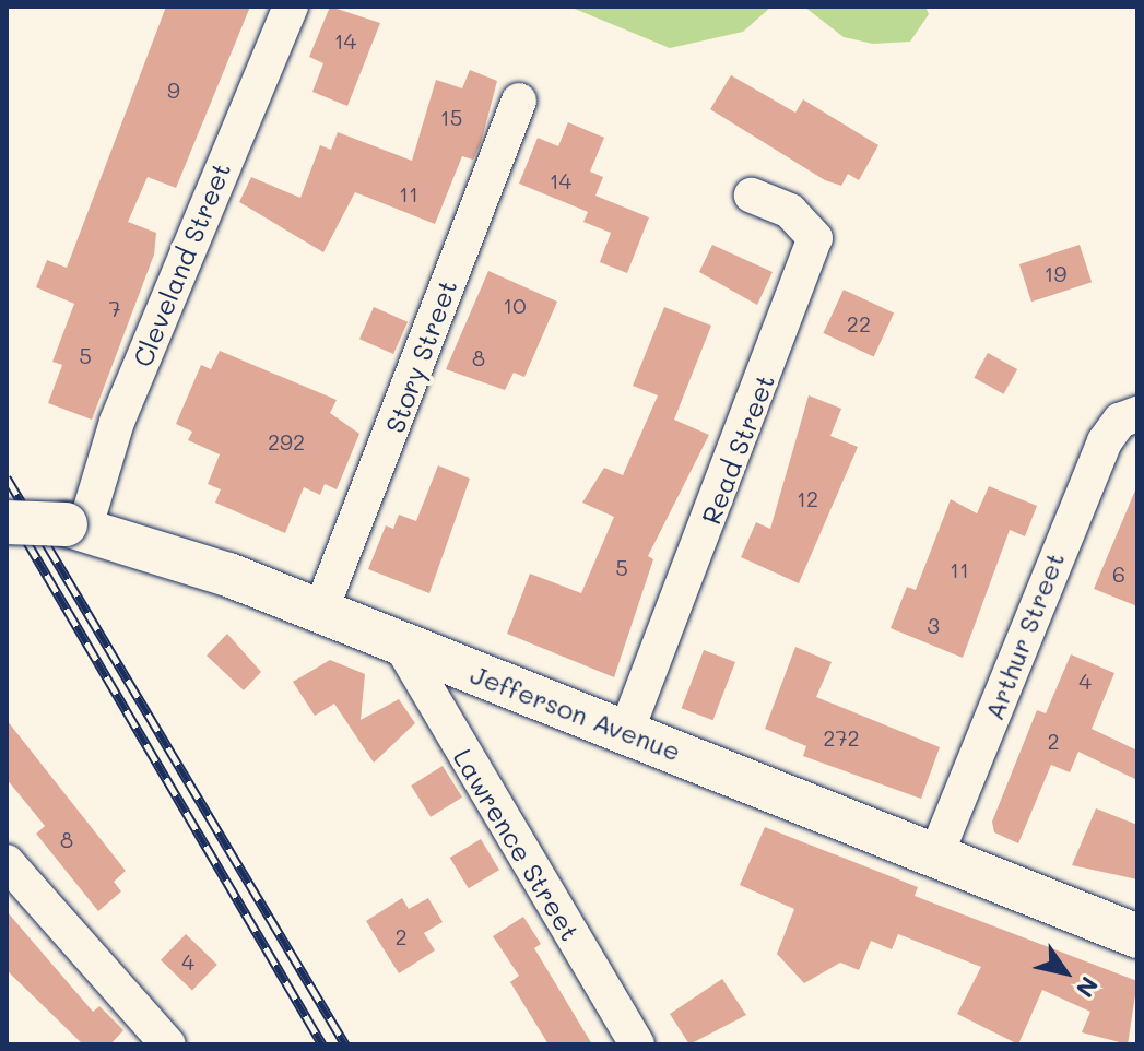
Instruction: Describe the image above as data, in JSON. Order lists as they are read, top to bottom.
{
  "streets": {
    "main road": ["Jefferson Avenue"],
    "street": [
      "Cleveland Street",
      "Story Street",
      "Read Street",
      "Arthur Street",
      "Lawrence Street"
    ]
  },
  "crossings": [
    ["Cleveland Street", "Jefferson Avenue"],
    ["Story Street", "Jefferson Avenue"],
    ["Read Street", "Jefferson Avenue"],
    ["Arthur Street", "Jefferson Avenue"],
    ["Jefferson Avenue", "Lawrence Street"]
  ],
  "house_numbers": [
    "14",
    "9",
    "15",
    "14",
    "11",
    "19",
    "10",
    "7",
    "22",
    "5",
    "8",
    "292",
    "12",
    "5",
    "11",
    "6",
    "3",
    "4",
    "272",
    "2",
    "8",
    "2",
    "4"
  ],
  "north": "bottom right"
}
